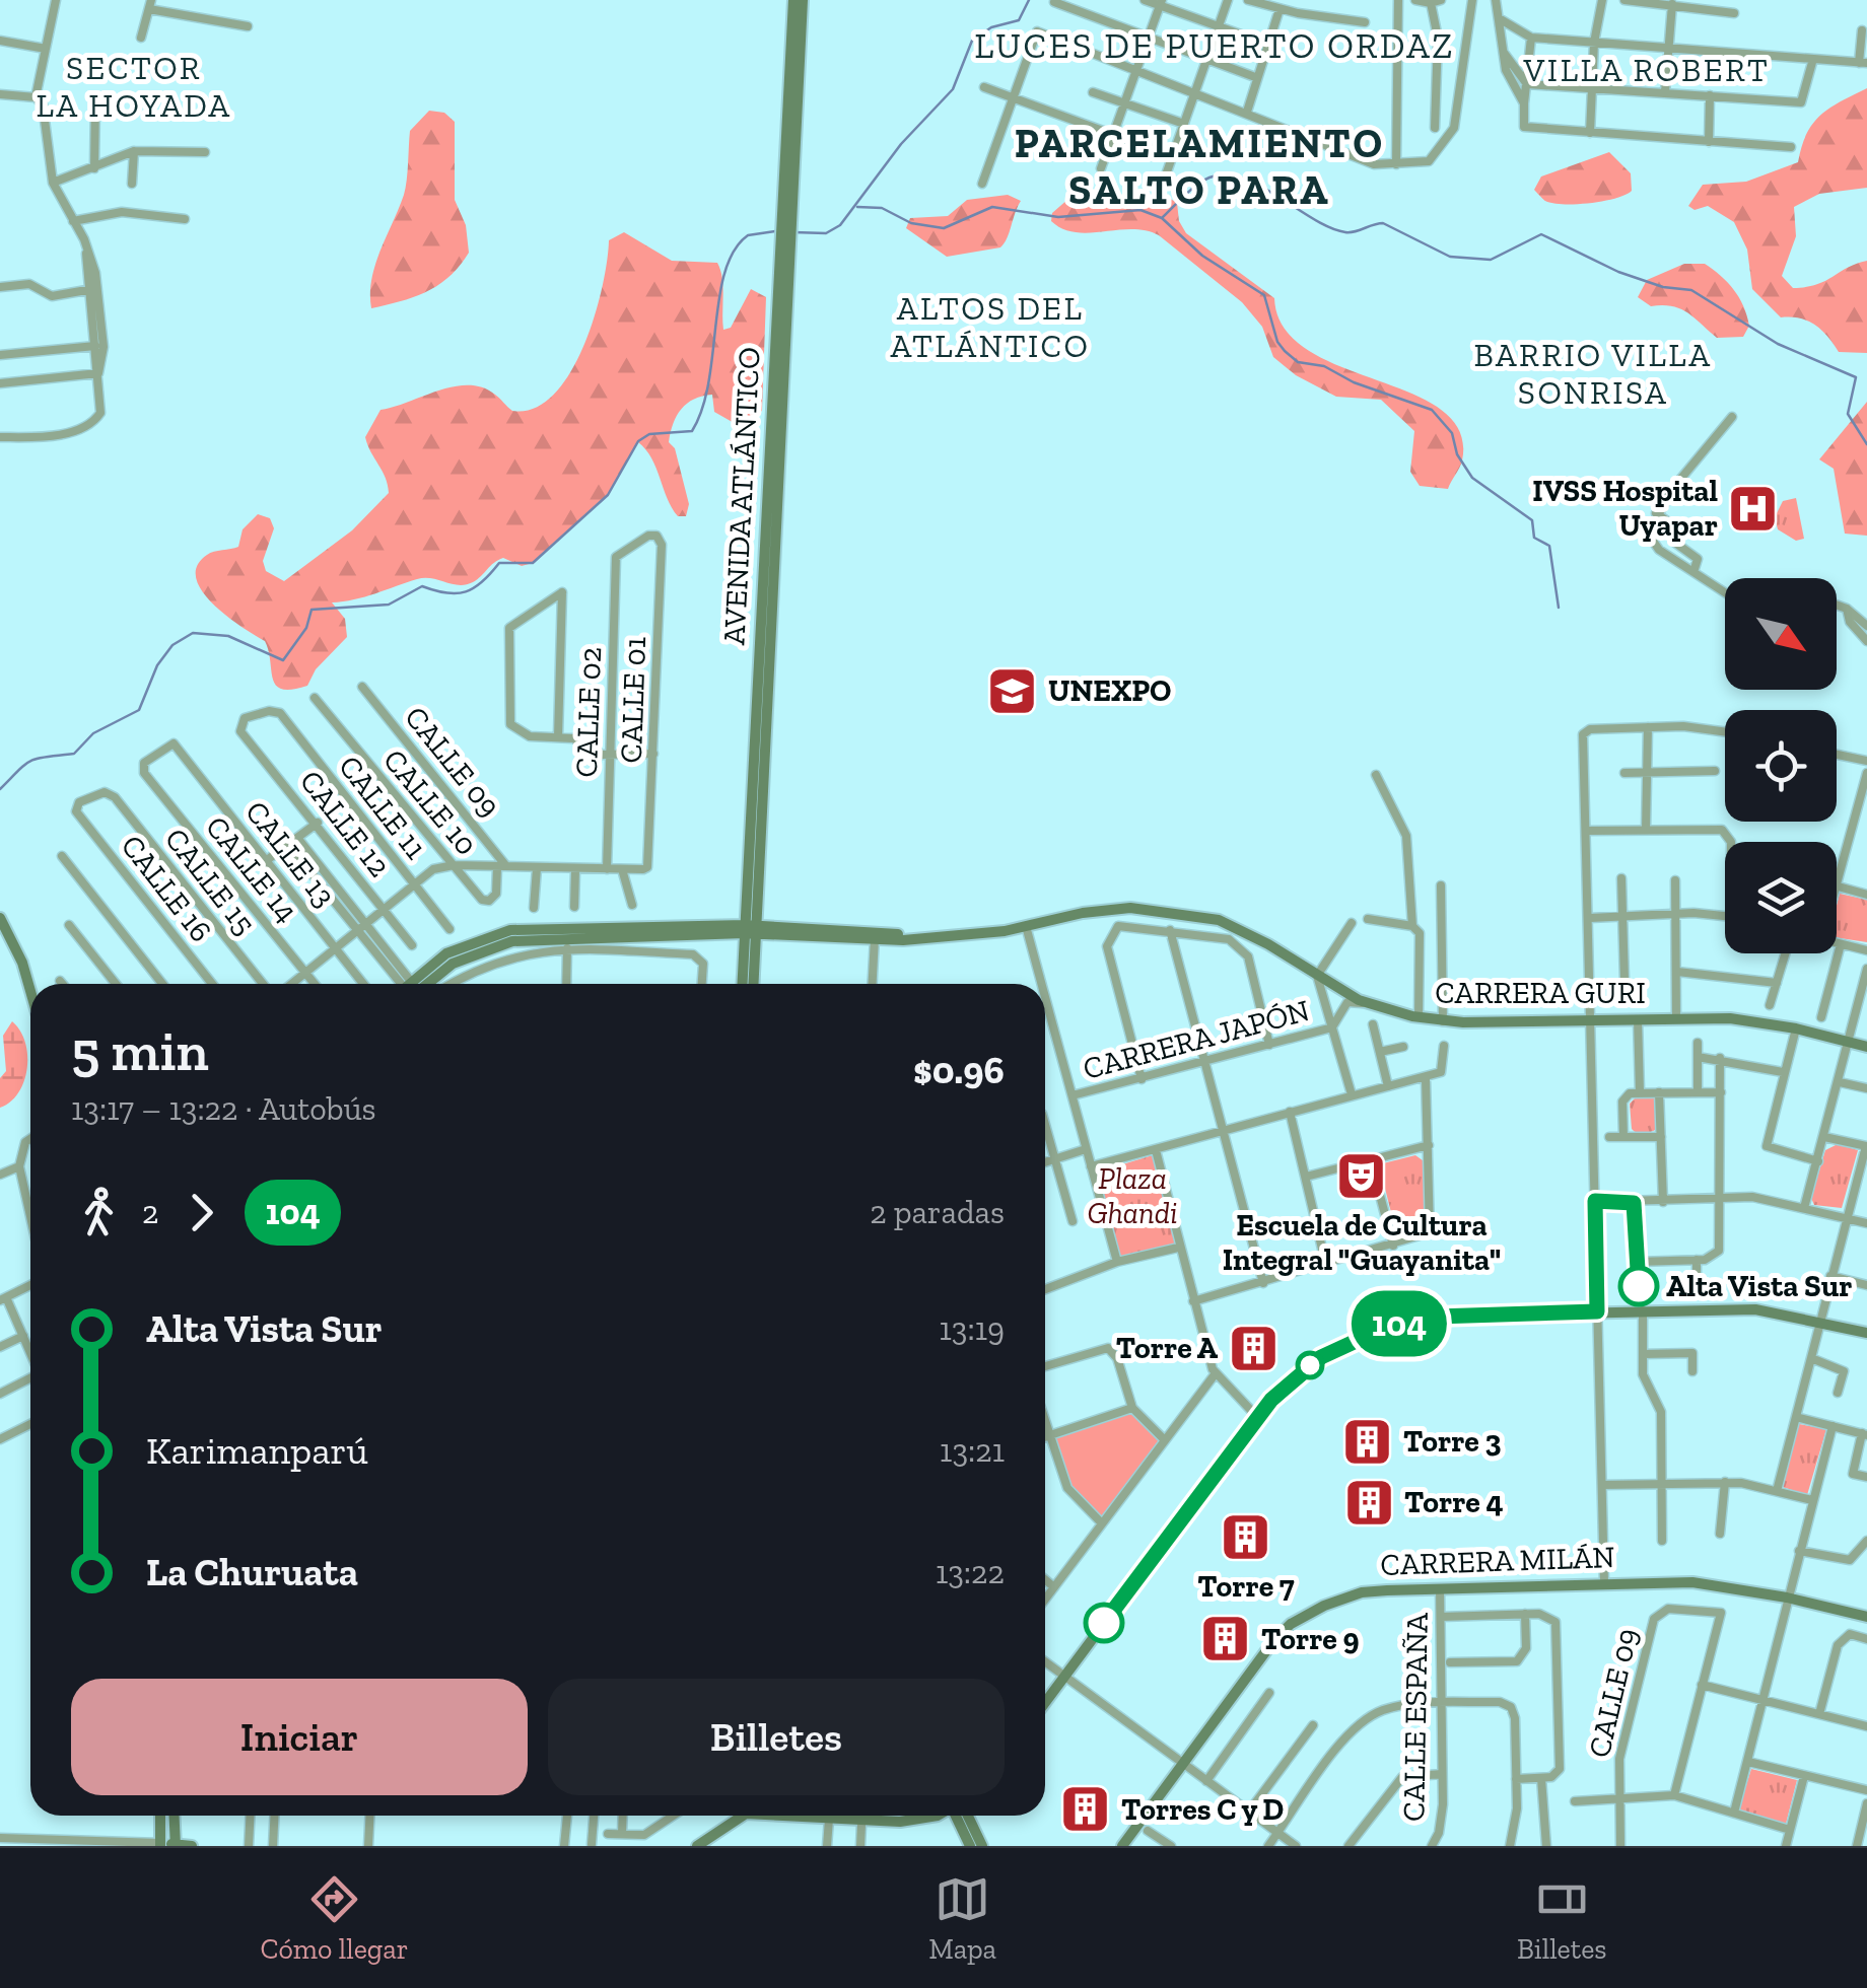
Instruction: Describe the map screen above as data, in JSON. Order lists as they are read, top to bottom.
{
  "streets": {
    "street": [
      "AVENIDA ATLÁNTICO",
      "CALLE 01",
      "CALLE 02",
      "CALLE 09",
      "CALLE 10",
      "CALLE 11",
      "CALLE 12",
      "CALLE 13",
      "CALLE 14",
      "CALLE 15",
      "CALLE 16",
      "CARRERA GURI",
      "CARRERA JAPÓN",
      "CARRERA MILÁN",
      "CALLE ESPAÑA"
    ]
  },
  "crossings": [
    ["AVENIDA ATLÁNTICO", "CARRERA GURI"],
    ["CALLE 01", "CALLE 02"],
    ["CALLE 09", "CALLE 10"],
    ["CALLE 11", "CALLE 12"],
    ["CALLE 13", "CALLE 14"],
    ["CALLE 15", "CALLE 16"],
    ["CARRERA GURI", "CARRERA JAPÓN"],
    ["CARRERA MILÁN", "CALLE ESPAÑA"]
  ],
  "districts": [
    "LUCES DE PUERTO ORDAZ",
    "SECTOR LA HOYADA",
    "VILLA ROBERT",
    "PARCELAMIENTO SALTO PARA",
    "ALTOS DEL ATLÁNTICO",
    "BARRIO VILLA SONRISA"
  ],
  "parks": ["Plaza Ghandi"],
  "places": {
    "hospital": ["IVSS Hospital Uyapar"],
    "school or university": ["UNEXPO"],
    "theatre": ["Escuela de Cultura Integral \"Guayanita\""],
    "other": ["Alta Vista Sur"],
    "building": [
      "Torre A",
      "Torre 3",
      "Torre 4",
      "Torre 7",
      "Torre 9",
      "Torres C y D"
    ]
  },
  "lines": ["bus line 104"],
  "north": "bottom right",
  "page": {
    "on_map": "104",
    "heading": ["5 min", "13:17 – 13:22 · Autobús", "$0.96"],
    "legs": ["2", "104", "2 paradas"],
    "list": [
      {
        "name": "Alta Vista Sur",
        "value": "13:19"
      },
      {
        "name": "Karimanparú",
        "value": "13:21"
      },
      {
        "name": "La Churuata",
        "value": "13:22"
      }
    ],
    "buttons": ["Iniciar", "Billetes"],
    "tabs": ["Cómo llegar", "Mapa", "Billetes"]
  }
}
